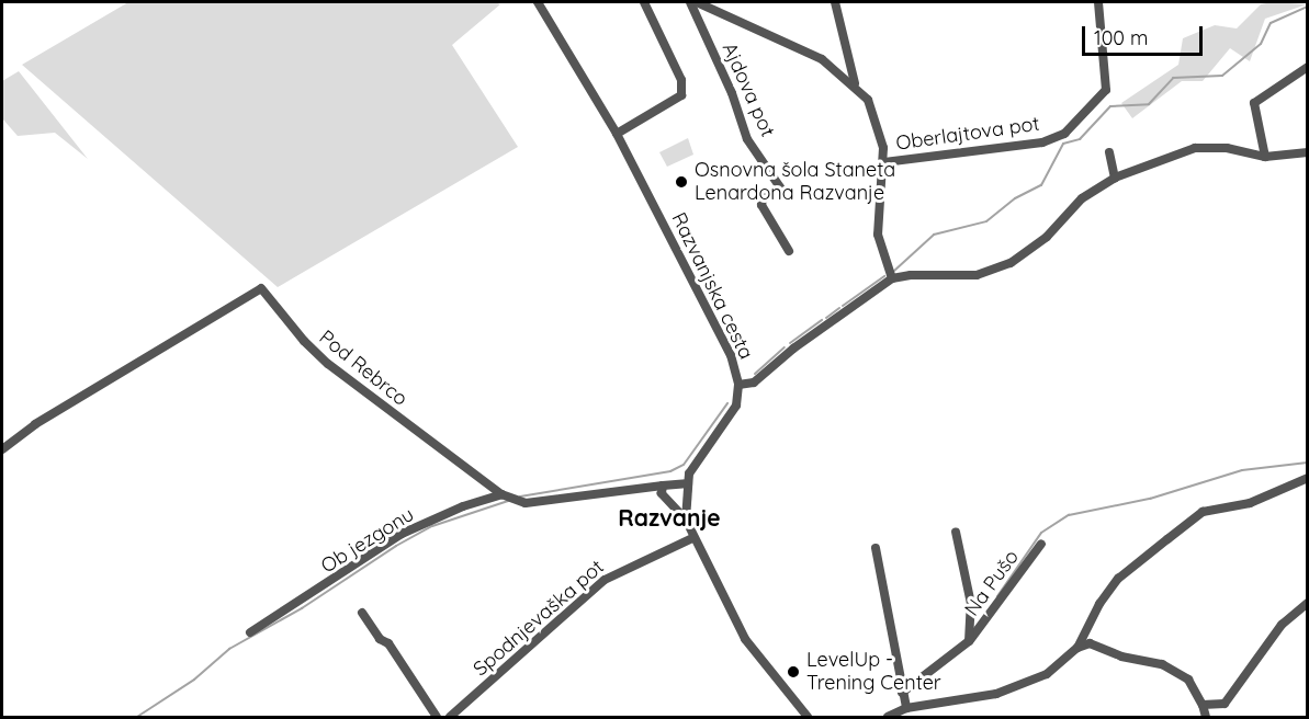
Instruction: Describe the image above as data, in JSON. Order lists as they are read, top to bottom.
{
  "streets": {
    "street": [
      "Ajdova pot",
      "Oberlajtova pot",
      "Razvanjska cesta",
      "Pod Rebrco",
      "Ob jezgonu",
      "Na Pušo",
      "Spodnjevaška pot"
    ]
  },
  "crossings": [
    ["Pod Rebrco", "Ob jezgonu"]
  ],
  "districts": ["Razvanje"],
  "places": ["Osnovna šola Staneta Lenardona Razvanje", "LevelUp - Trening Center"],
  "scale_bar": "100 m"
}
